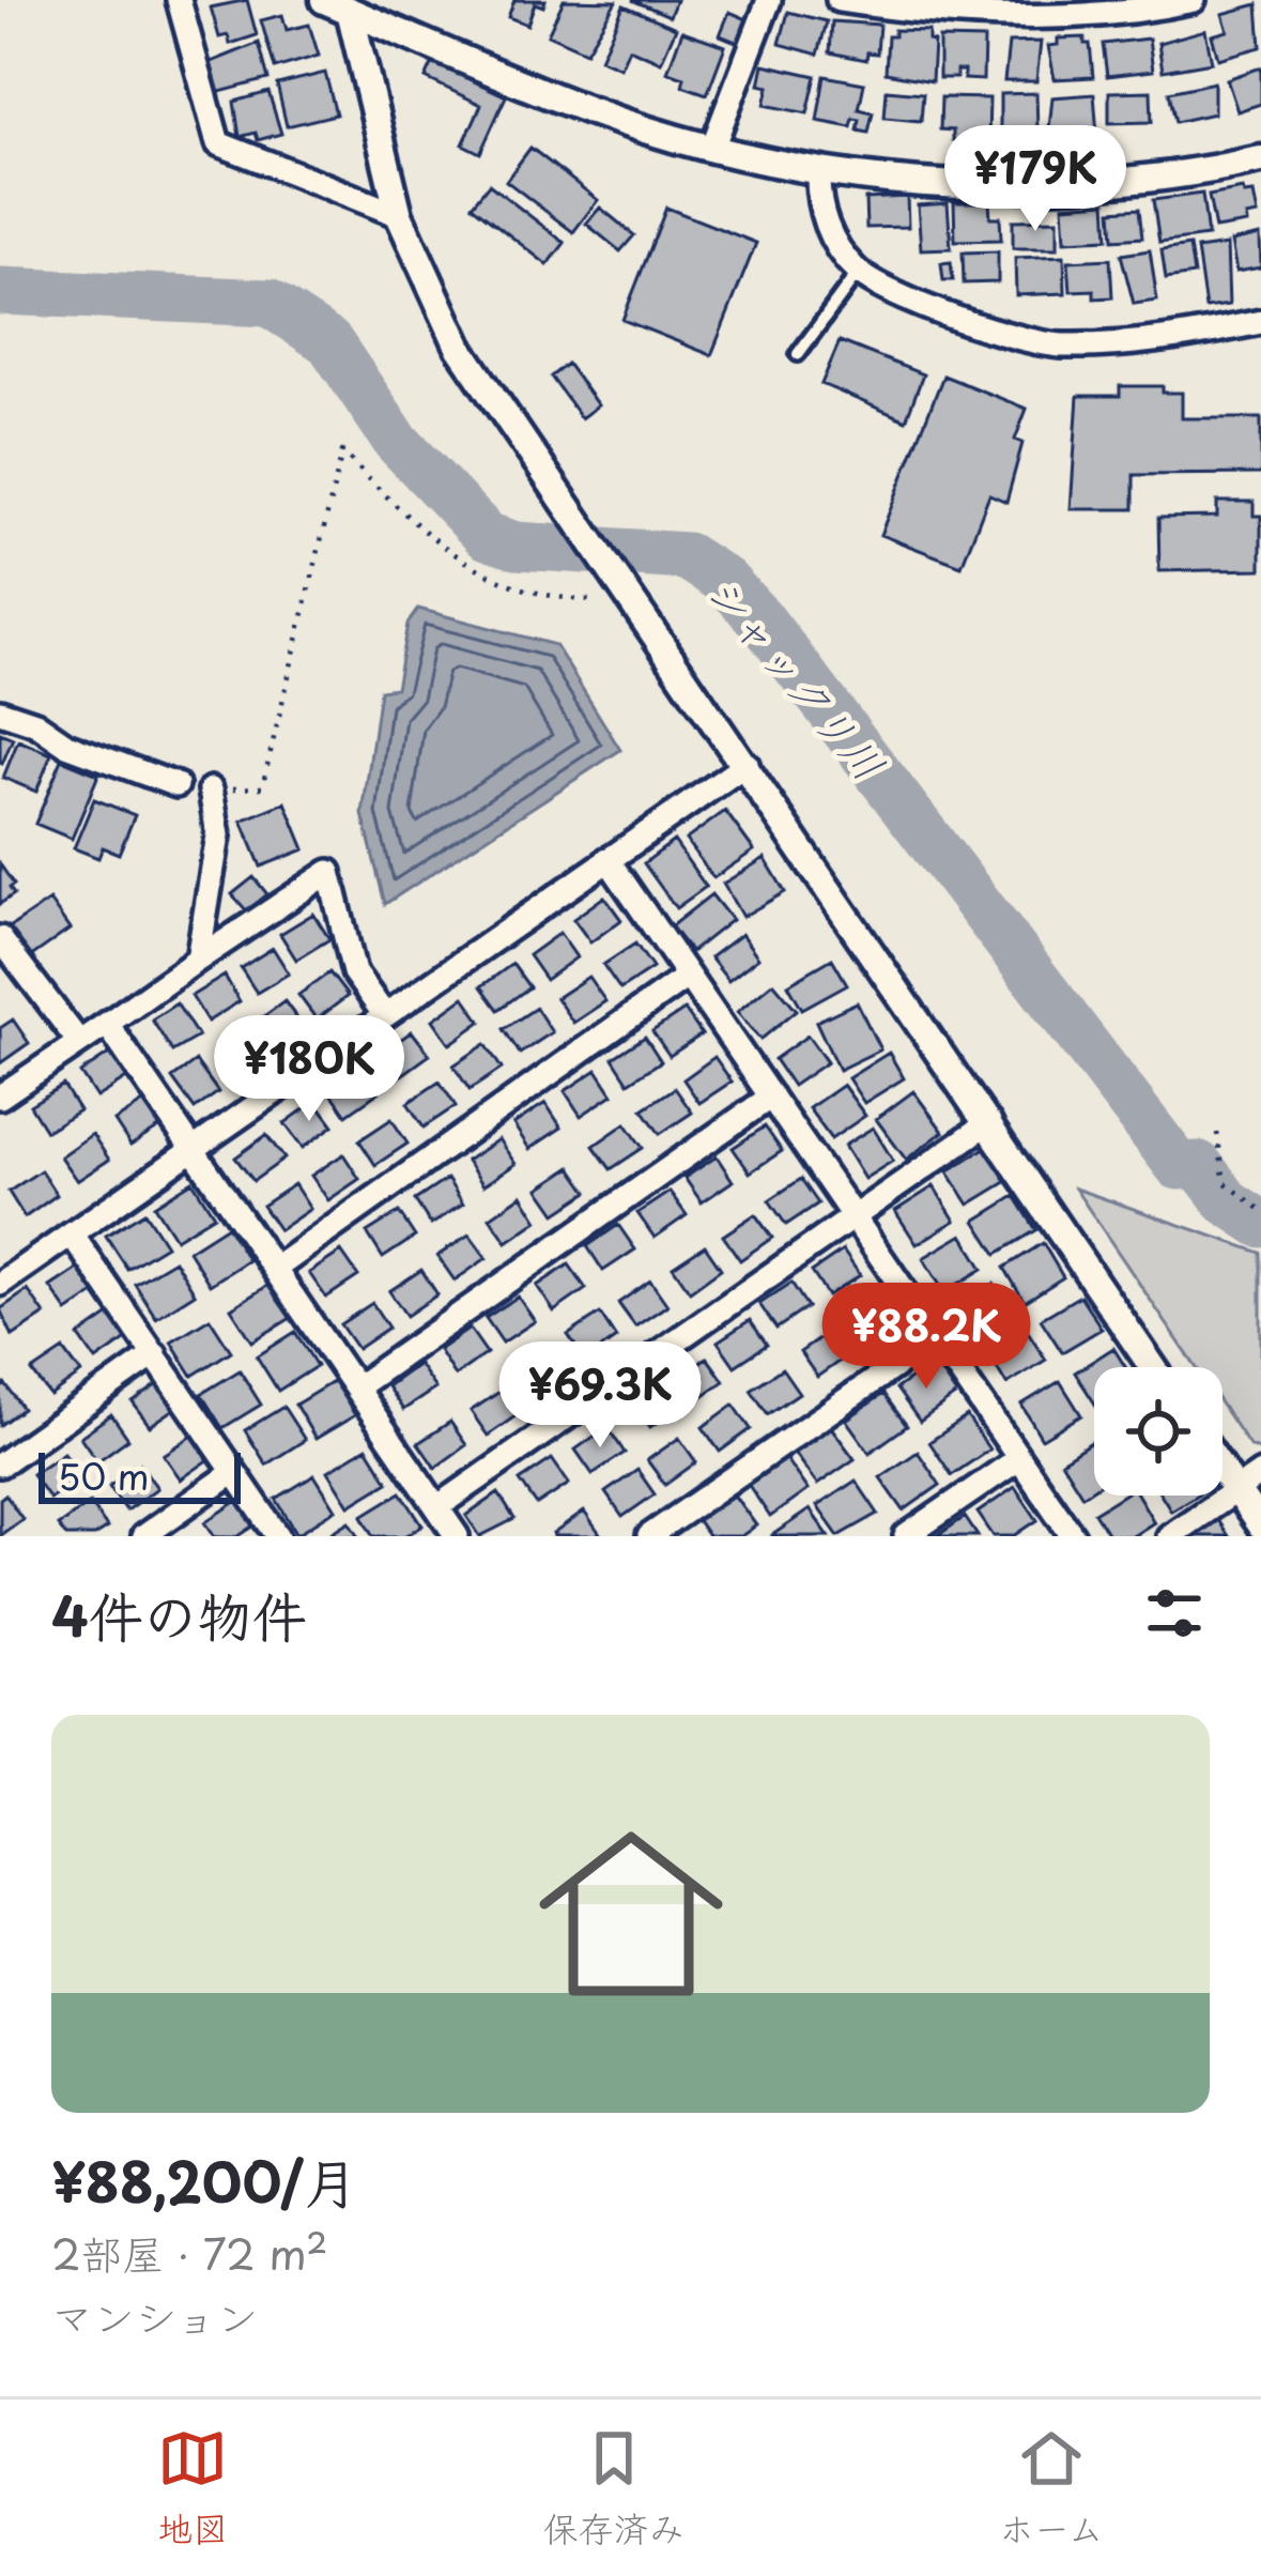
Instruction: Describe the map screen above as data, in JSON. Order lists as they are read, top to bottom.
{
  "water": ["シャックリ川"],
  "scale_bar": "50 m",
  "page": {
    "price": [
      "¥179K",
      "¥180K",
      "¥88.2K",
      "¥69.3K"
    ],
    "scale": "50 m",
    "heading": "4件の物件",
    "list": [
      {
        "name": "¥88,200/月",
        "note": "2部屋 · 72 m² · マンション"
      }
    ],
    "tabs": ["地図", "保存済み", "ホーム"]
  }
}
